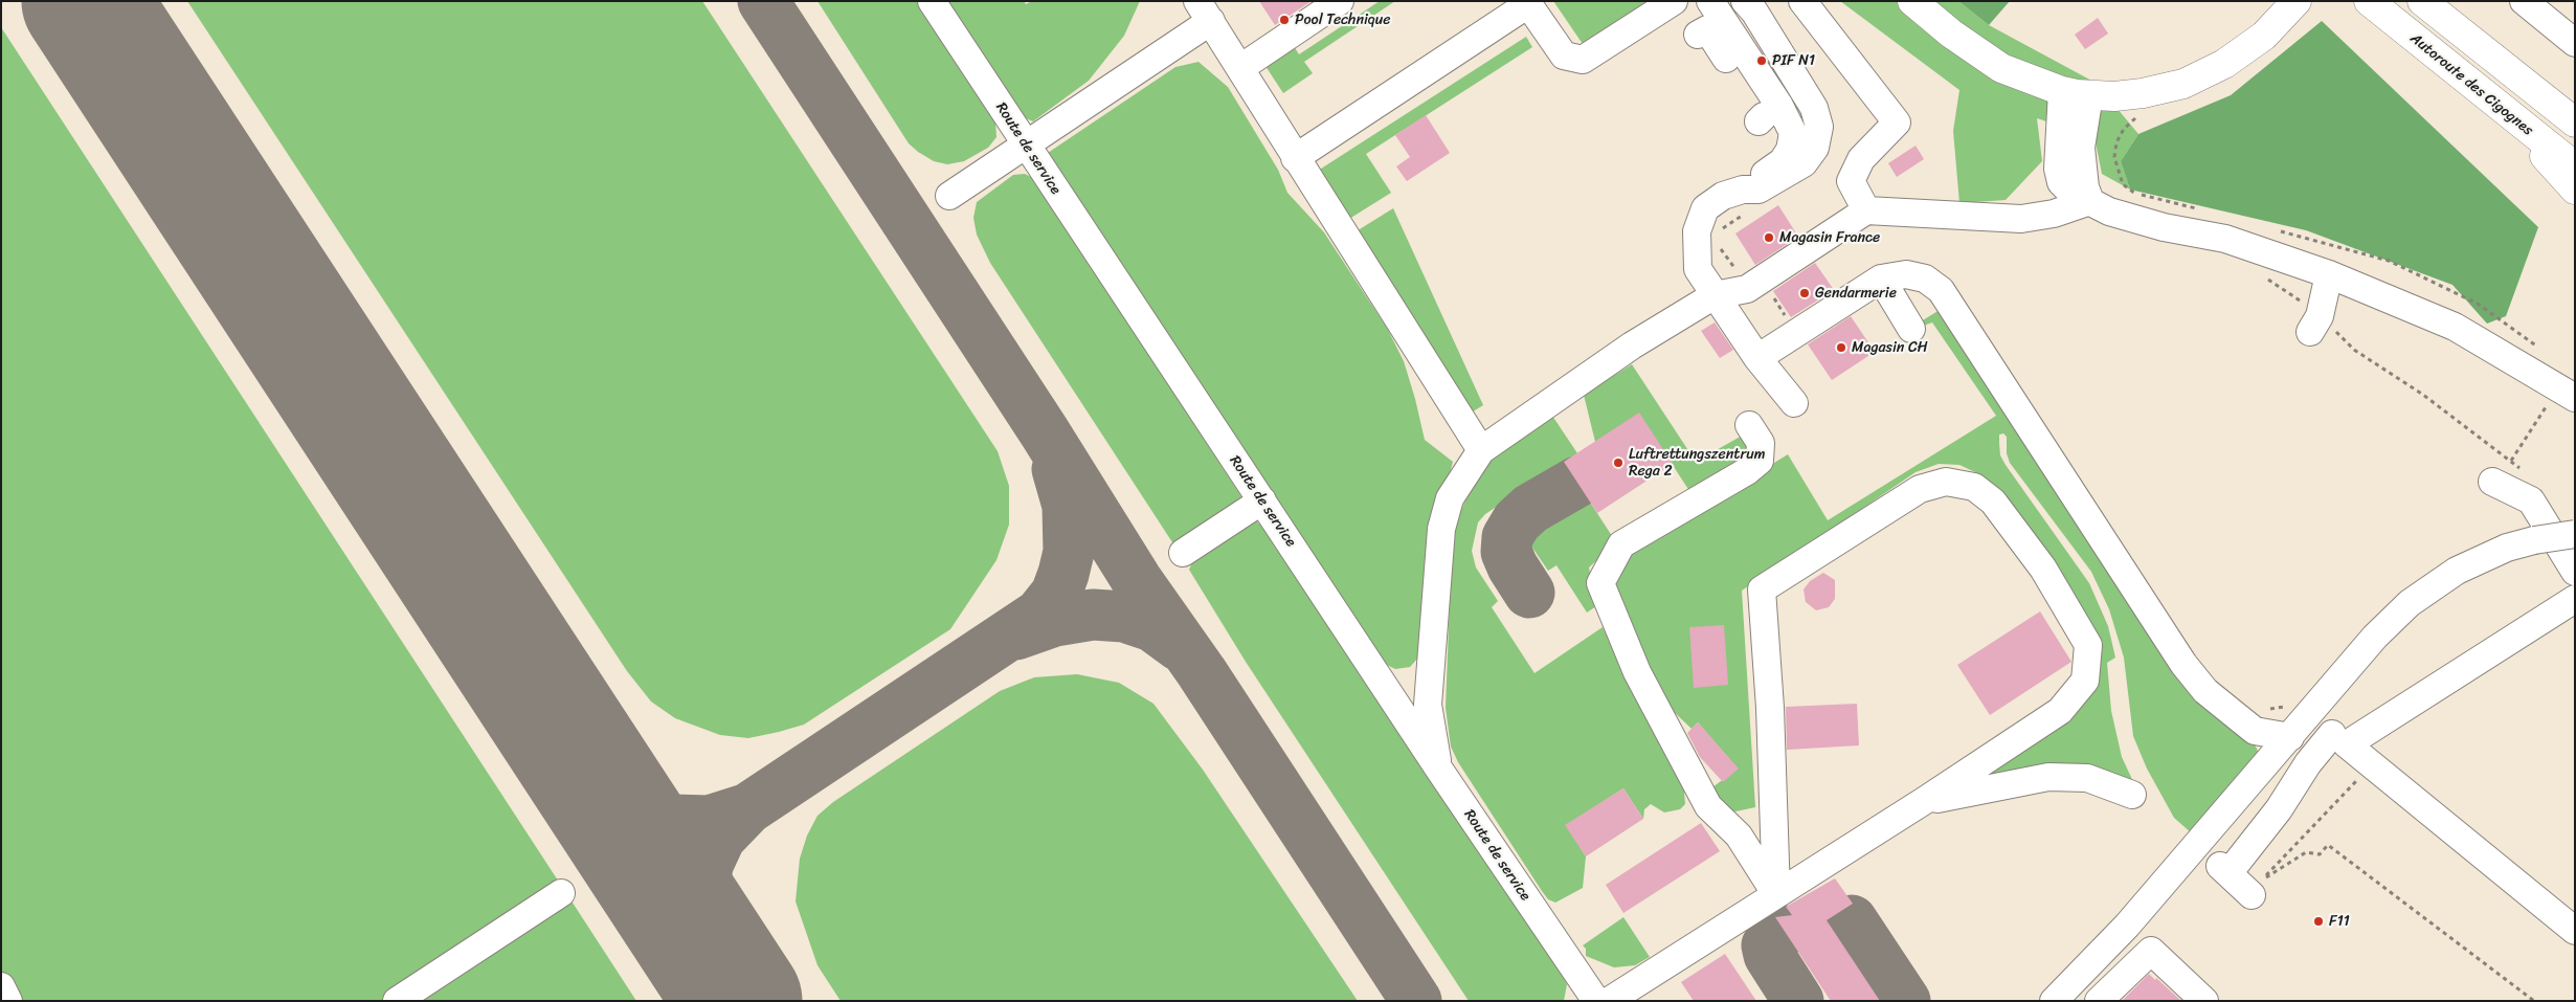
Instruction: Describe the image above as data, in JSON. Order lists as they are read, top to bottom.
{
  "streets": {
    "main road": ["Autoroute des Cigognes"],
    "street": ["Route de service"]
  },
  "places": [
    "Pool Technique",
    "PIF N1",
    "Magasin France",
    "Gendarmerie",
    "Magasin CH",
    "Luftrettungszentrum Rega 2",
    "F11"
  ]
}
